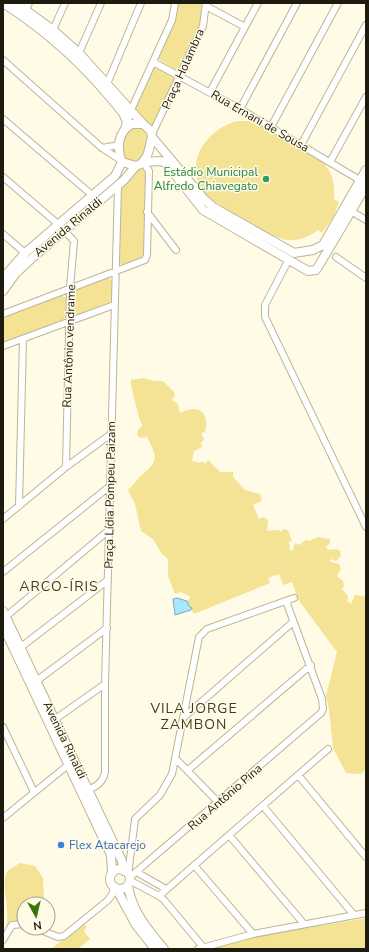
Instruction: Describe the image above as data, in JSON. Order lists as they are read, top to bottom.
{
  "streets": {
    "main road": ["Avenida Rinaldi"],
    "street": [
      "Praça Holambra",
      "Rua Ernani de Sousa",
      "Rua Antônio vendrame",
      "Praça Lídia Pompeu Paizam",
      "Rua Antônio Pina"
    ]
  },
  "crossings": [
    ["Praça Holambra", "Rua Ernani de Sousa"],
    ["Praça Holambra", "Avenida Rinaldi"],
    ["Avenida Rinaldi", "Rua Antônio vendrame"],
    ["Avenida Rinaldi", "Praça Lídia Pompeu Paizam"],
    ["Avenida Rinaldi", "Rua Antônio Pina"]
  ],
  "districts": ["ARCO-ÍRIS", "VILA JORGE ZAMBON"],
  "places": ["Estádio Municipal Alfredo Chiavegato", "Flex Atacarejo"],
  "north": "bottom"
}
